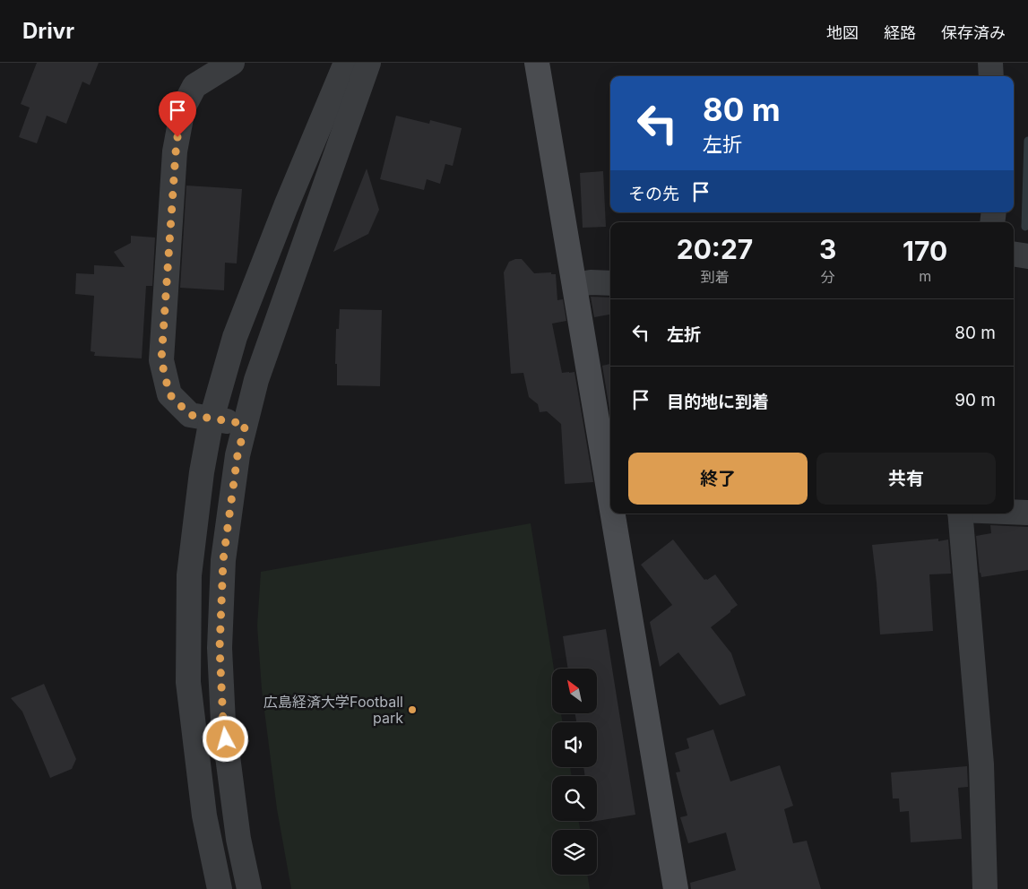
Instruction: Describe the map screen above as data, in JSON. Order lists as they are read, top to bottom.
{
  "places": ["広島経済大学Football park"],
  "north": "top left",
  "page": {
    "header": "Drivr",
    "nav": ["地図", "経路", "保存済み"],
    "turn": ["80 m", "左折"],
    "then": "その先",
    "eta": [
      "20:27",
      "到着",
      "3",
      "分",
      "170",
      "m"
    ],
    "list": [
      {
        "name": "左折",
        "value": "80 m"
      },
      {
        "name": "目的地に到着",
        "value": "90 m"
      }
    ],
    "buttons": ["終了", "共有"]
  }
}
